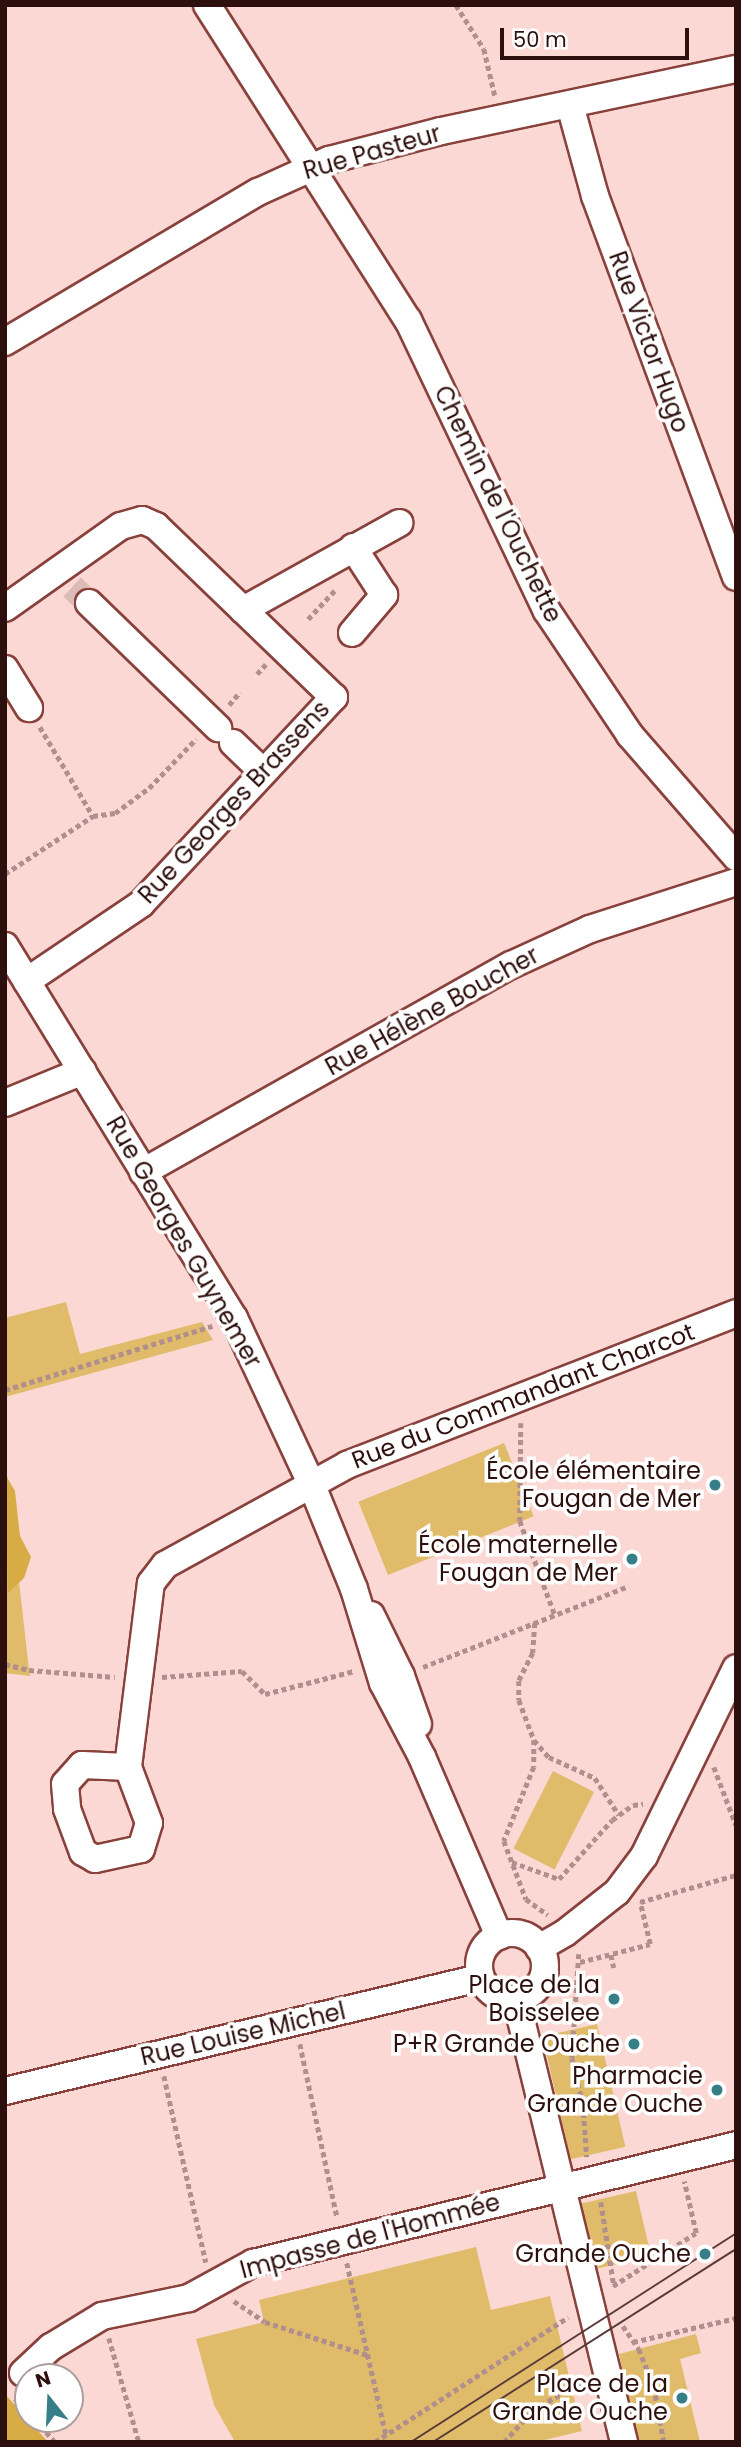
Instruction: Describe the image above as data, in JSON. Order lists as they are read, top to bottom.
{
  "streets": {
    "street": [
      "Rue Pasteur",
      "Rue Victor Hugo",
      "Chemin de l'Ouchette",
      "Rue Georges Brassens",
      "Rue Hélène Boucher",
      "Rue Georges Guynemer",
      "Rue du Commandant Charcot",
      "Rue Louise Michel",
      "Impasse de l'Hommée"
    ]
  },
  "crossings": [
    ["Rue Pasteur", "Rue Victor Hugo"],
    ["Rue Pasteur", "Chemin de l'Ouchette"],
    ["Rue Georges Brassens", "Rue Georges Guynemer"],
    ["Rue Hélène Boucher", "Rue Georges Guynemer"],
    ["Rue Georges Guynemer", "Rue du Commandant Charcot"],
    ["Rue Georges Guynemer", "Rue Louise Michel"]
  ],
  "places": [
    "École élémentaire Fougan de Mer",
    "École maternelle Fougan de Mer",
    "Place de la Boisselee",
    "P+R Grande Ouche",
    "Pharmacie Grande Ouche",
    "Grande Ouche",
    "Place de la Grande Ouche"
  ],
  "scale_bar": "50 m",
  "north": "top"
}
